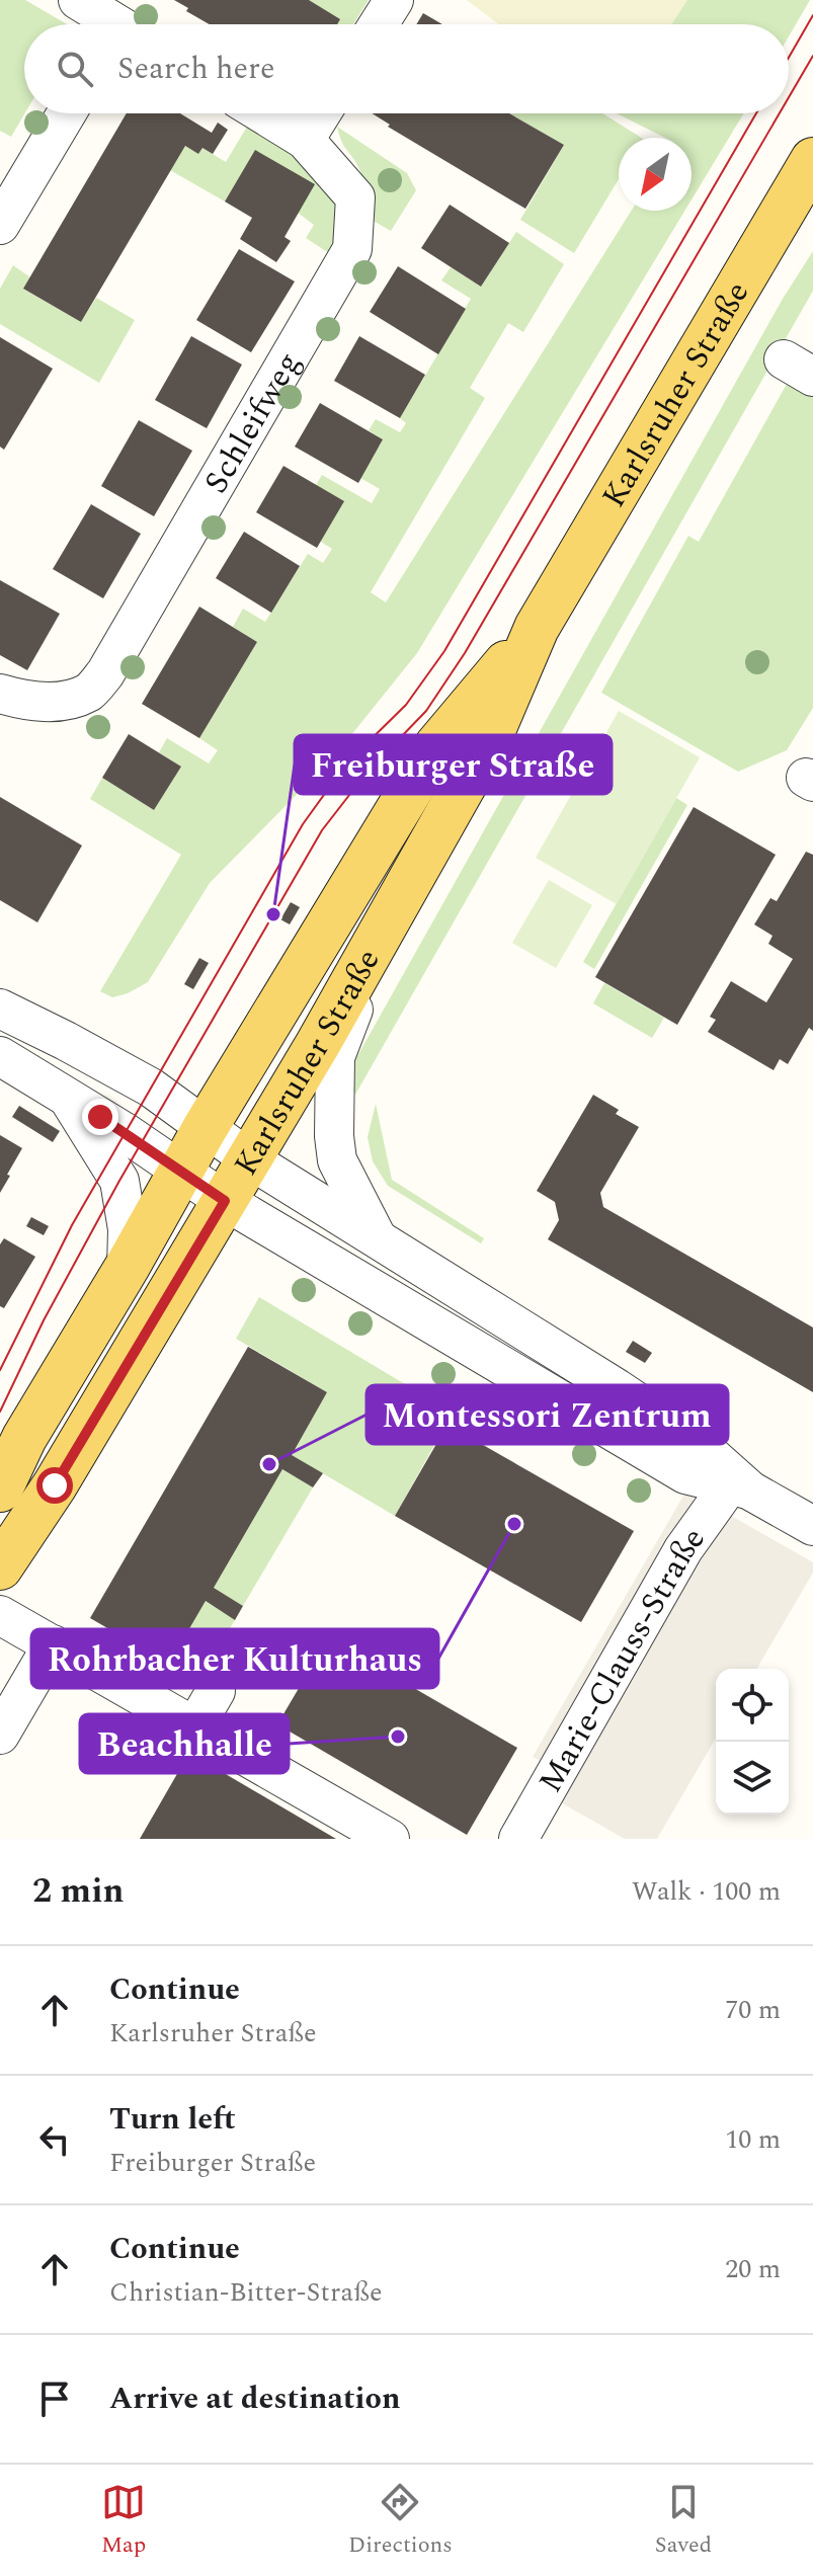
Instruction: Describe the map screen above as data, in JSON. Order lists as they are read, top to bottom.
{
  "streets": {
    "main road": ["Karlsruher Straße"],
    "street": ["Schleifweg", "Marie-Clauss-Straße"]
  },
  "places": [
    "Freiburger Straße",
    "Montessori Zentrum",
    "Rohrbacher Kulturhaus",
    "Beachhalle"
  ],
  "north": "bottom left",
  "page": {
    "search": "Search here",
    "heading": ["2 min", "Walk · 100 m"],
    "list": [
      ["Continue", "Karlsruher Straße", "70 m"],
      ["Turn left", "Freiburger Straße", "10 m"],
      ["Continue", "Christian-Bitter-Straße", "20 m"],
      "Arrive at destination"
    ],
    "nav": ["Map", "Directions", "Saved"]
  }
}
